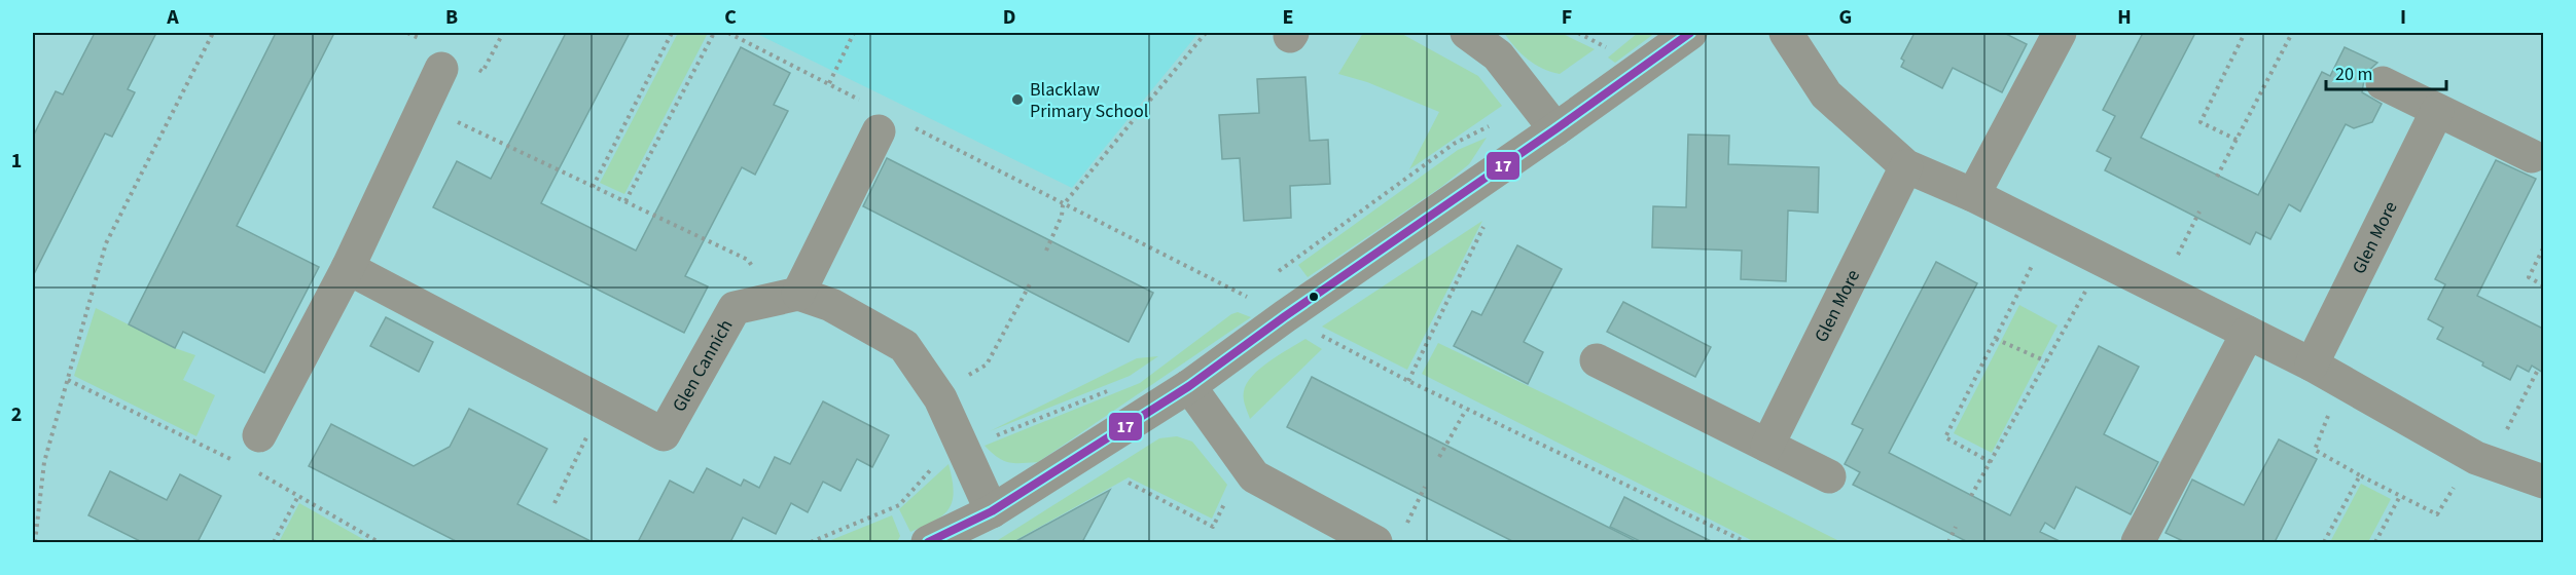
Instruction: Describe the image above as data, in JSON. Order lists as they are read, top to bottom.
{
  "streets": {
    "street": ["Glen More", "Glen Cannich"]
  },
  "places": ["Blacklaw Primary School"],
  "lines": ["transit line 17"],
  "scale_bar": "20 m",
  "grid": {
    "columns": [
      "A",
      "B",
      "C",
      "D",
      "E",
      "F",
      "G",
      "H",
      "I"
    ],
    "rows": ["1", "2"]
  }
}
